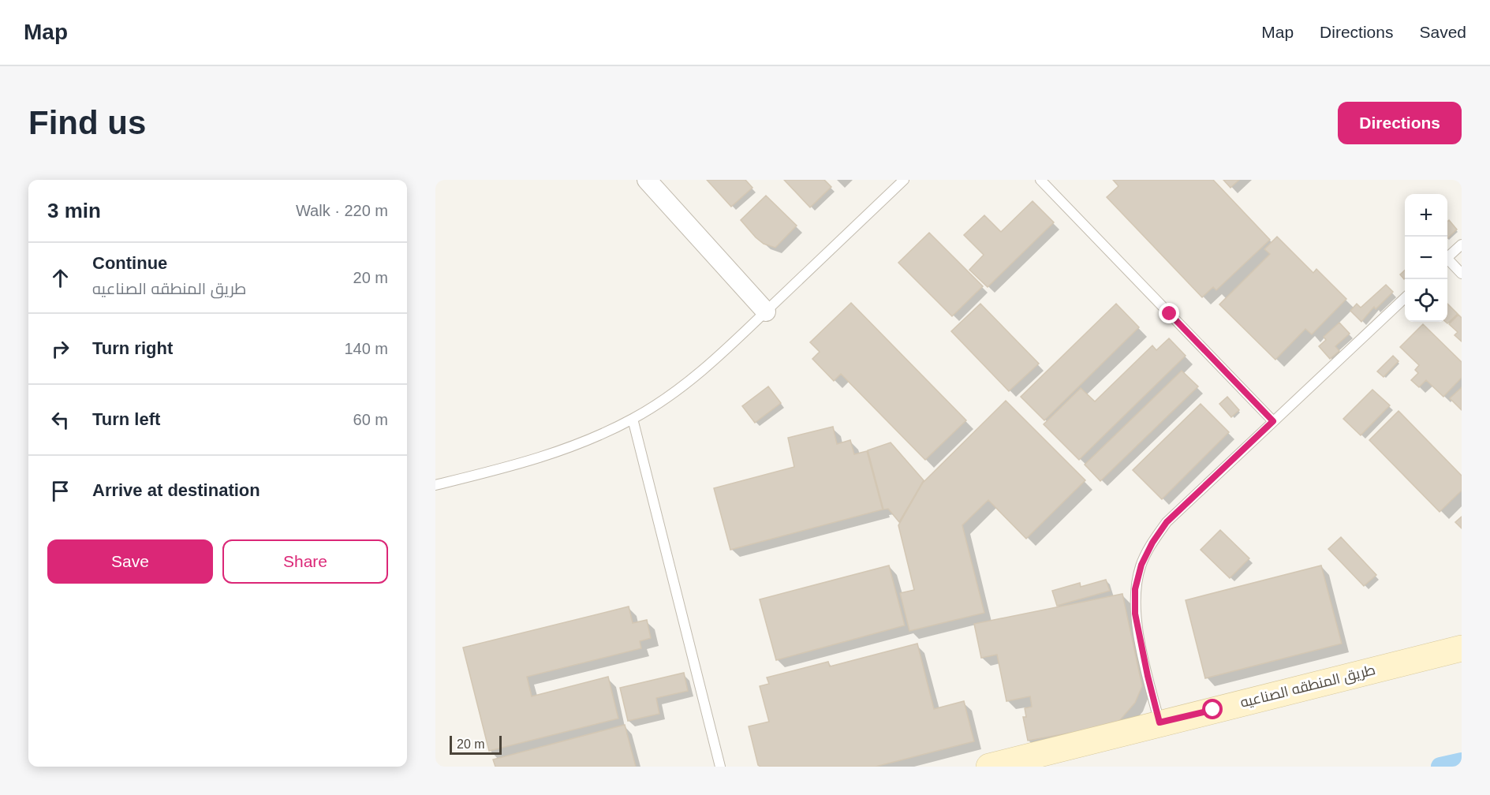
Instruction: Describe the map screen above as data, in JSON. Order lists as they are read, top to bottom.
{
  "streets": {
    "main road": ["طريق المنطقه الصناعيه"]
  },
  "scale_bar": "20 m",
  "page": {
    "header": "Map",
    "nav": ["Map", "Directions", "Saved"],
    "buttons": [
      "Directions",
      ["Save", "Share"]
    ],
    "title": "Find us",
    "heading": ["3 min", "Walk · 220 m"],
    "map_buttons": ["+", "−"],
    "list": [
      ["Continue", "طريق المنطقه الصناعيه", "20 m"],
      ["Turn right", "140 m"],
      ["Turn left", "60 m"],
      "Arrive at destination"
    ],
    "scale": "20 m"
  }
}
